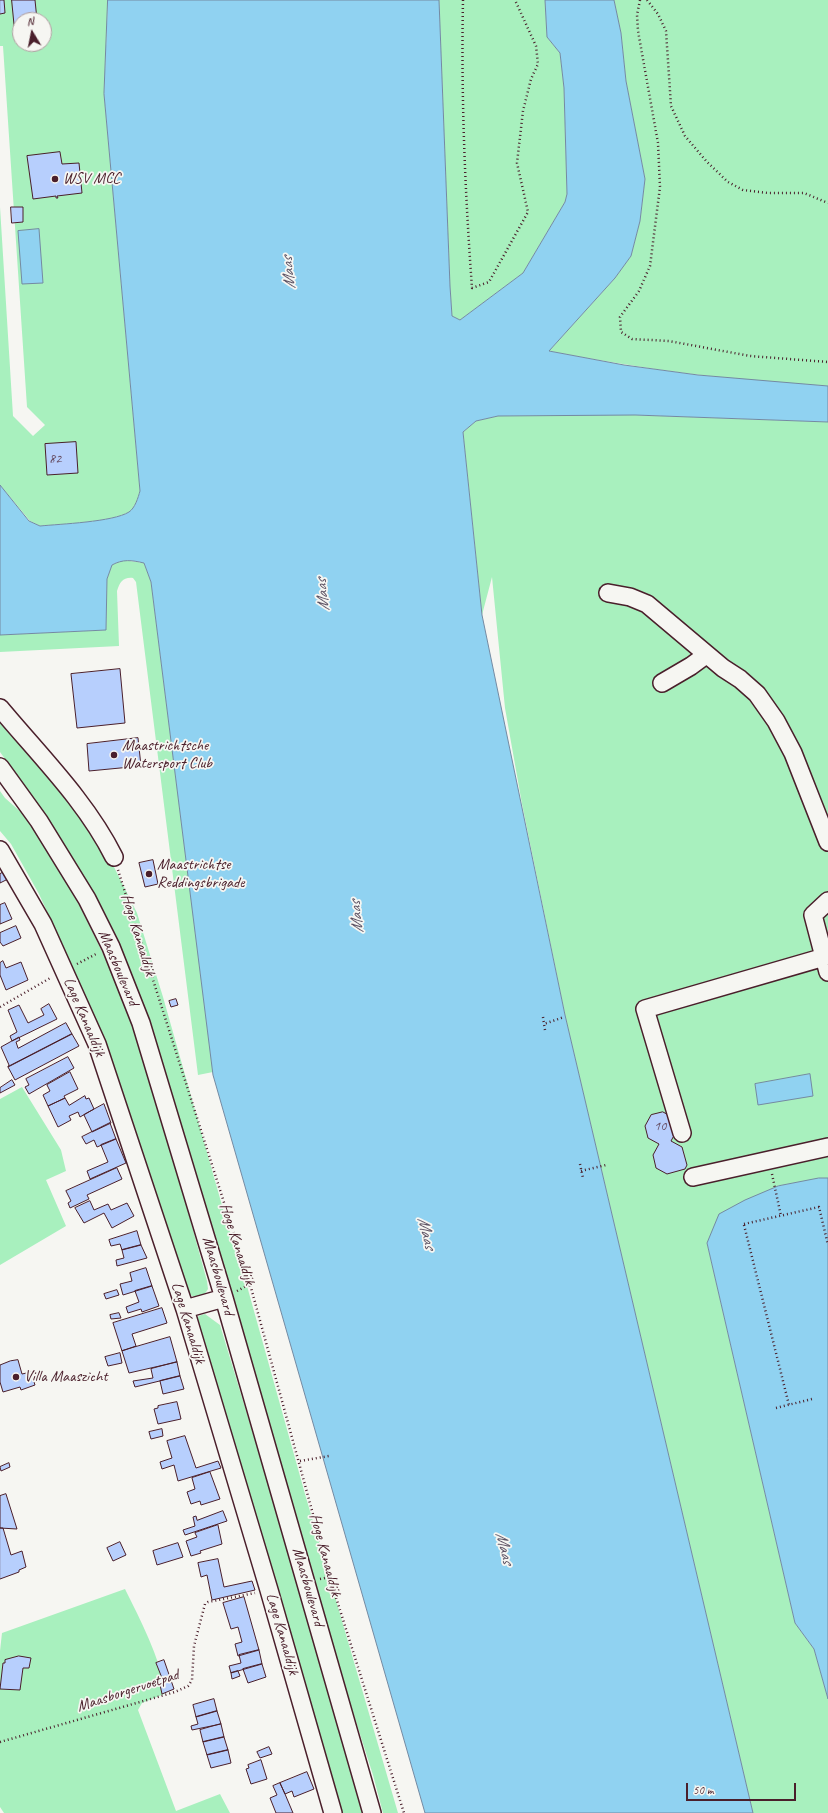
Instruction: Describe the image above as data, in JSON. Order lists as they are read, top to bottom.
{
  "streets": {
    "street": ["Maasboulevard", "Lage Kanaaldijk"],
    "path": ["Hoge Kanaaldijk", "Maasborgervoetpad"]
  },
  "crossings": [
    ["Lage Kanaaldijk", "Maasborgervoetpad"]
  ],
  "water": ["Maas"],
  "places": [
    "WSV MCC",
    "Maastrichtsche Watersport Club",
    "Maastrichtse Reddingsbrigade",
    "Villa Maaszicht"
  ],
  "house_numbers": ["82", "10"],
  "scale_bar": "50 m",
  "north": "top"
}
